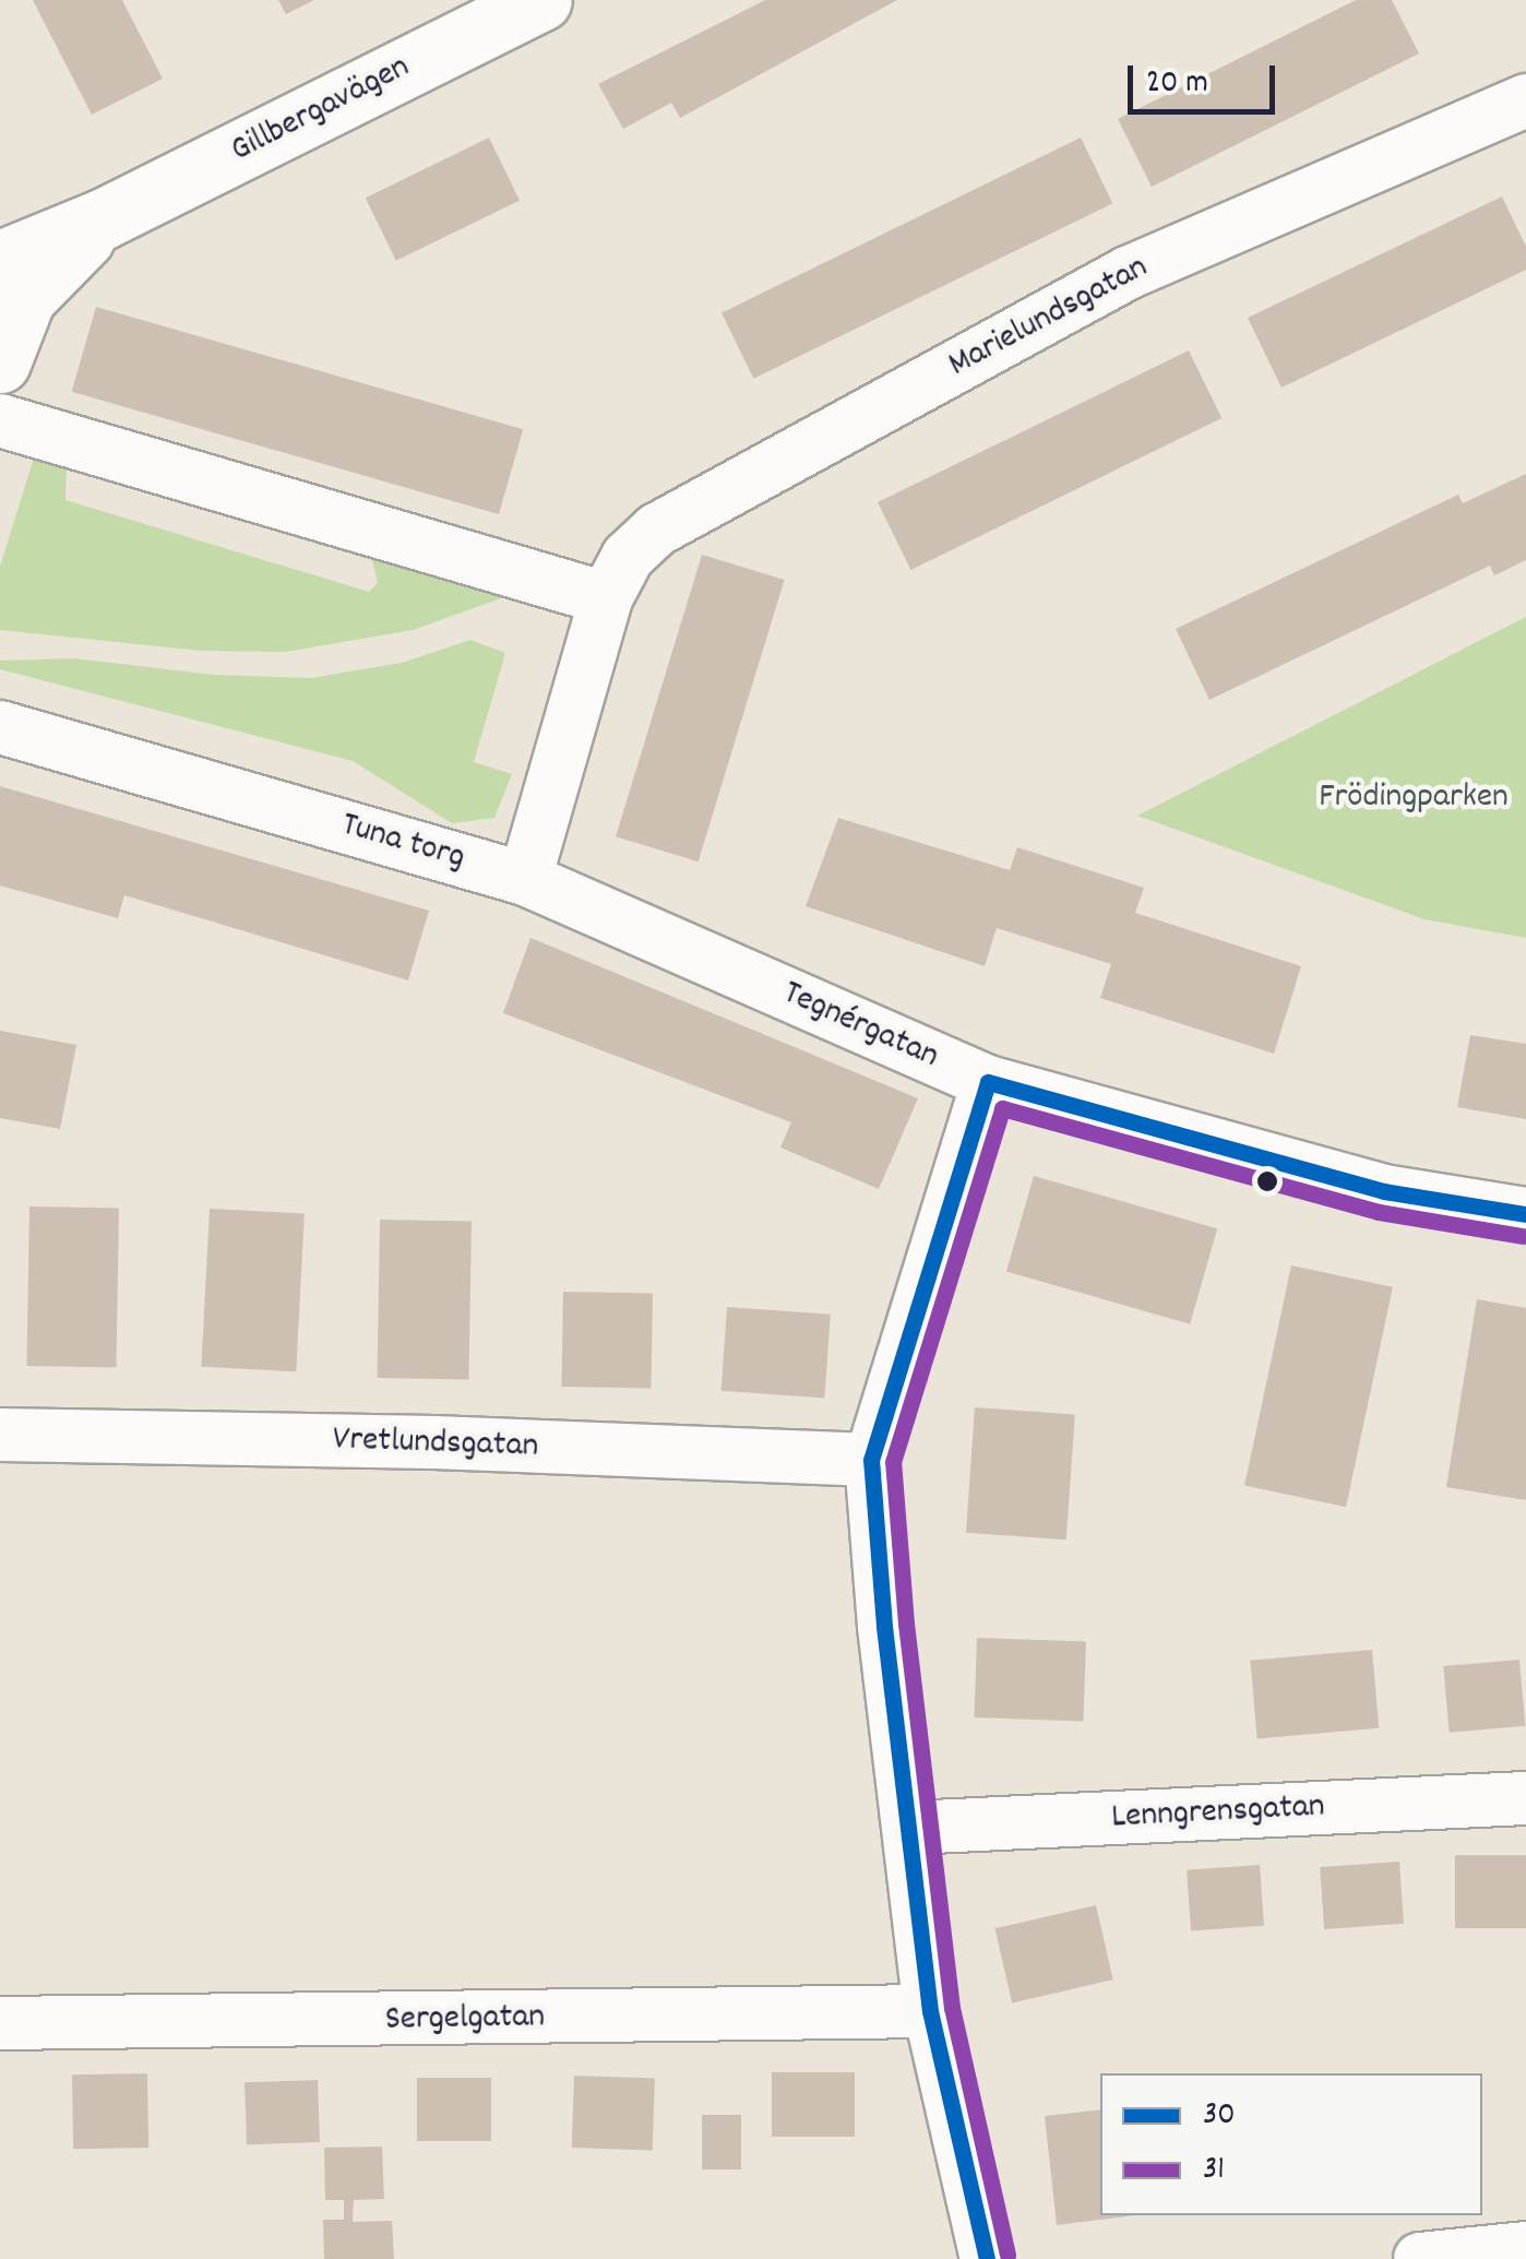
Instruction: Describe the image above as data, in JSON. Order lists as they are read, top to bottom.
{
  "streets": {
    "street": [
      "Gillbergavägen",
      "Marielundsgatan",
      "Tuna torg",
      "Tegnérgatan",
      "Vretlundsgatan",
      "Lenngrensgatan",
      "Sergelgatan"
    ]
  },
  "crossings": [
    ["Tuna torg", "Tegnérgatan"]
  ],
  "parks": ["Frödingparken"],
  "lines": ["transit line 30", "transit line 31"],
  "legend": ["30", "31"],
  "scale_bar": "20 m"
}
